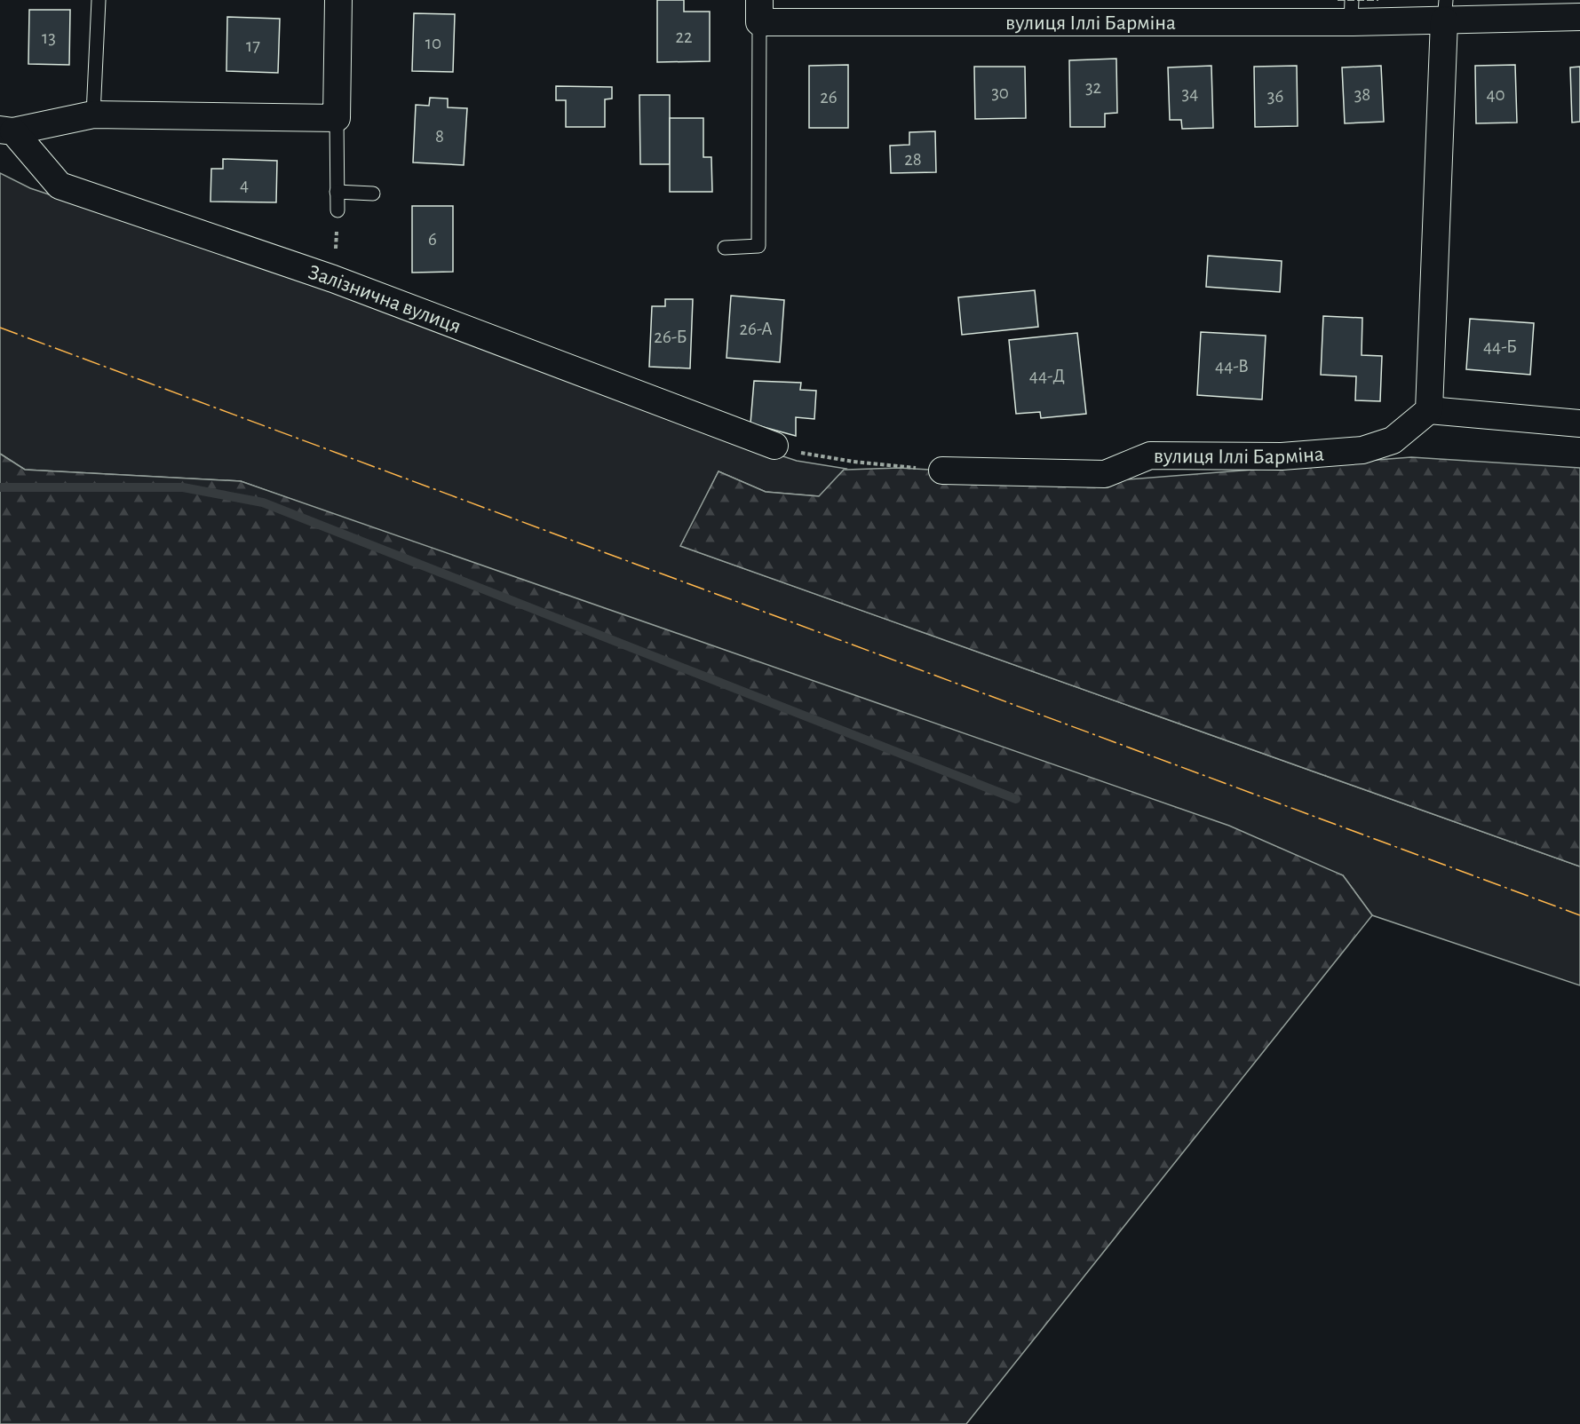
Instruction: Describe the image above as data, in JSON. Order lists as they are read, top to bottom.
{
  "streets": {
    "street": ["вулиця Іллі Барміна", "Залізнична вулиця"]
  },
  "house_numbers": [
    "22",
    "13",
    "10",
    "17",
    "32",
    "30",
    "34",
    "38",
    "40",
    "36",
    "26",
    "8",
    "28",
    "4",
    "6",
    "26-А",
    "26-Б",
    "44-Б",
    "44-В",
    "44-Д"
  ]
}
